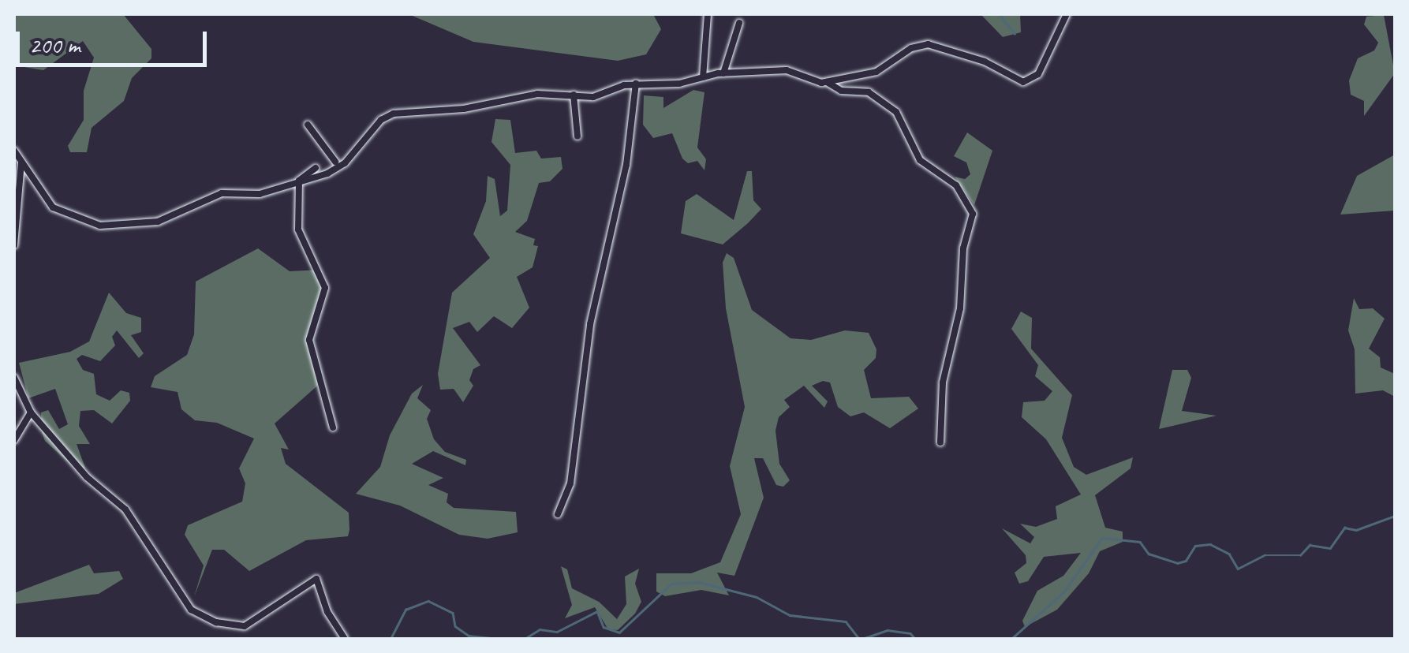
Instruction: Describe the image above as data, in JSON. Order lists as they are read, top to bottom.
{
  "scale_bar": "200 m"
}
